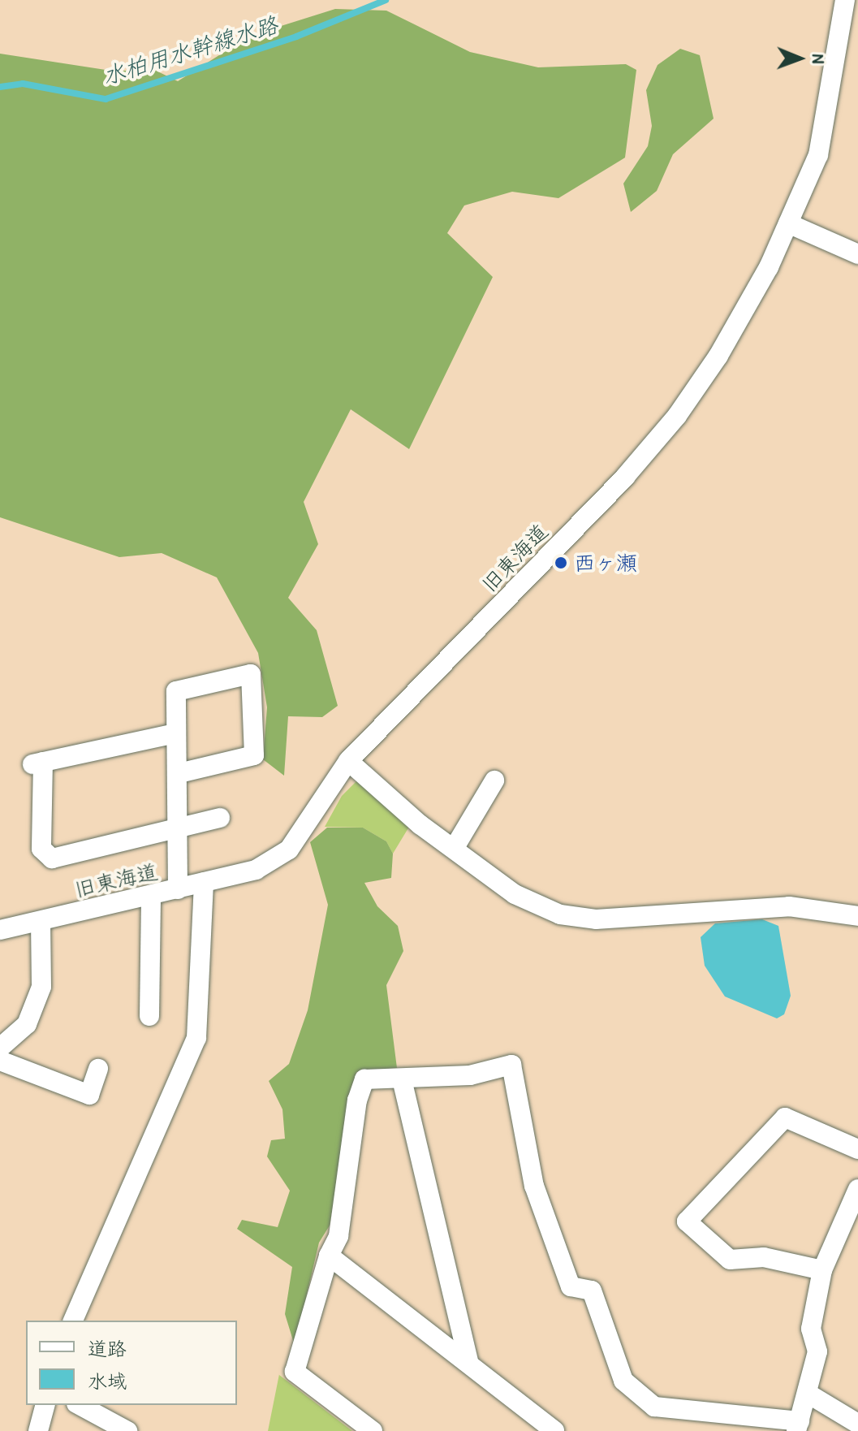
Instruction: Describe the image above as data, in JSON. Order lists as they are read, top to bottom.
{
  "streets": {
    "street": ["旧東海道"]
  },
  "water": ["水柏用水幹線水路"],
  "places": ["西ヶ瀬"],
  "legend": ["道路", "水域"],
  "north": "right"
}
